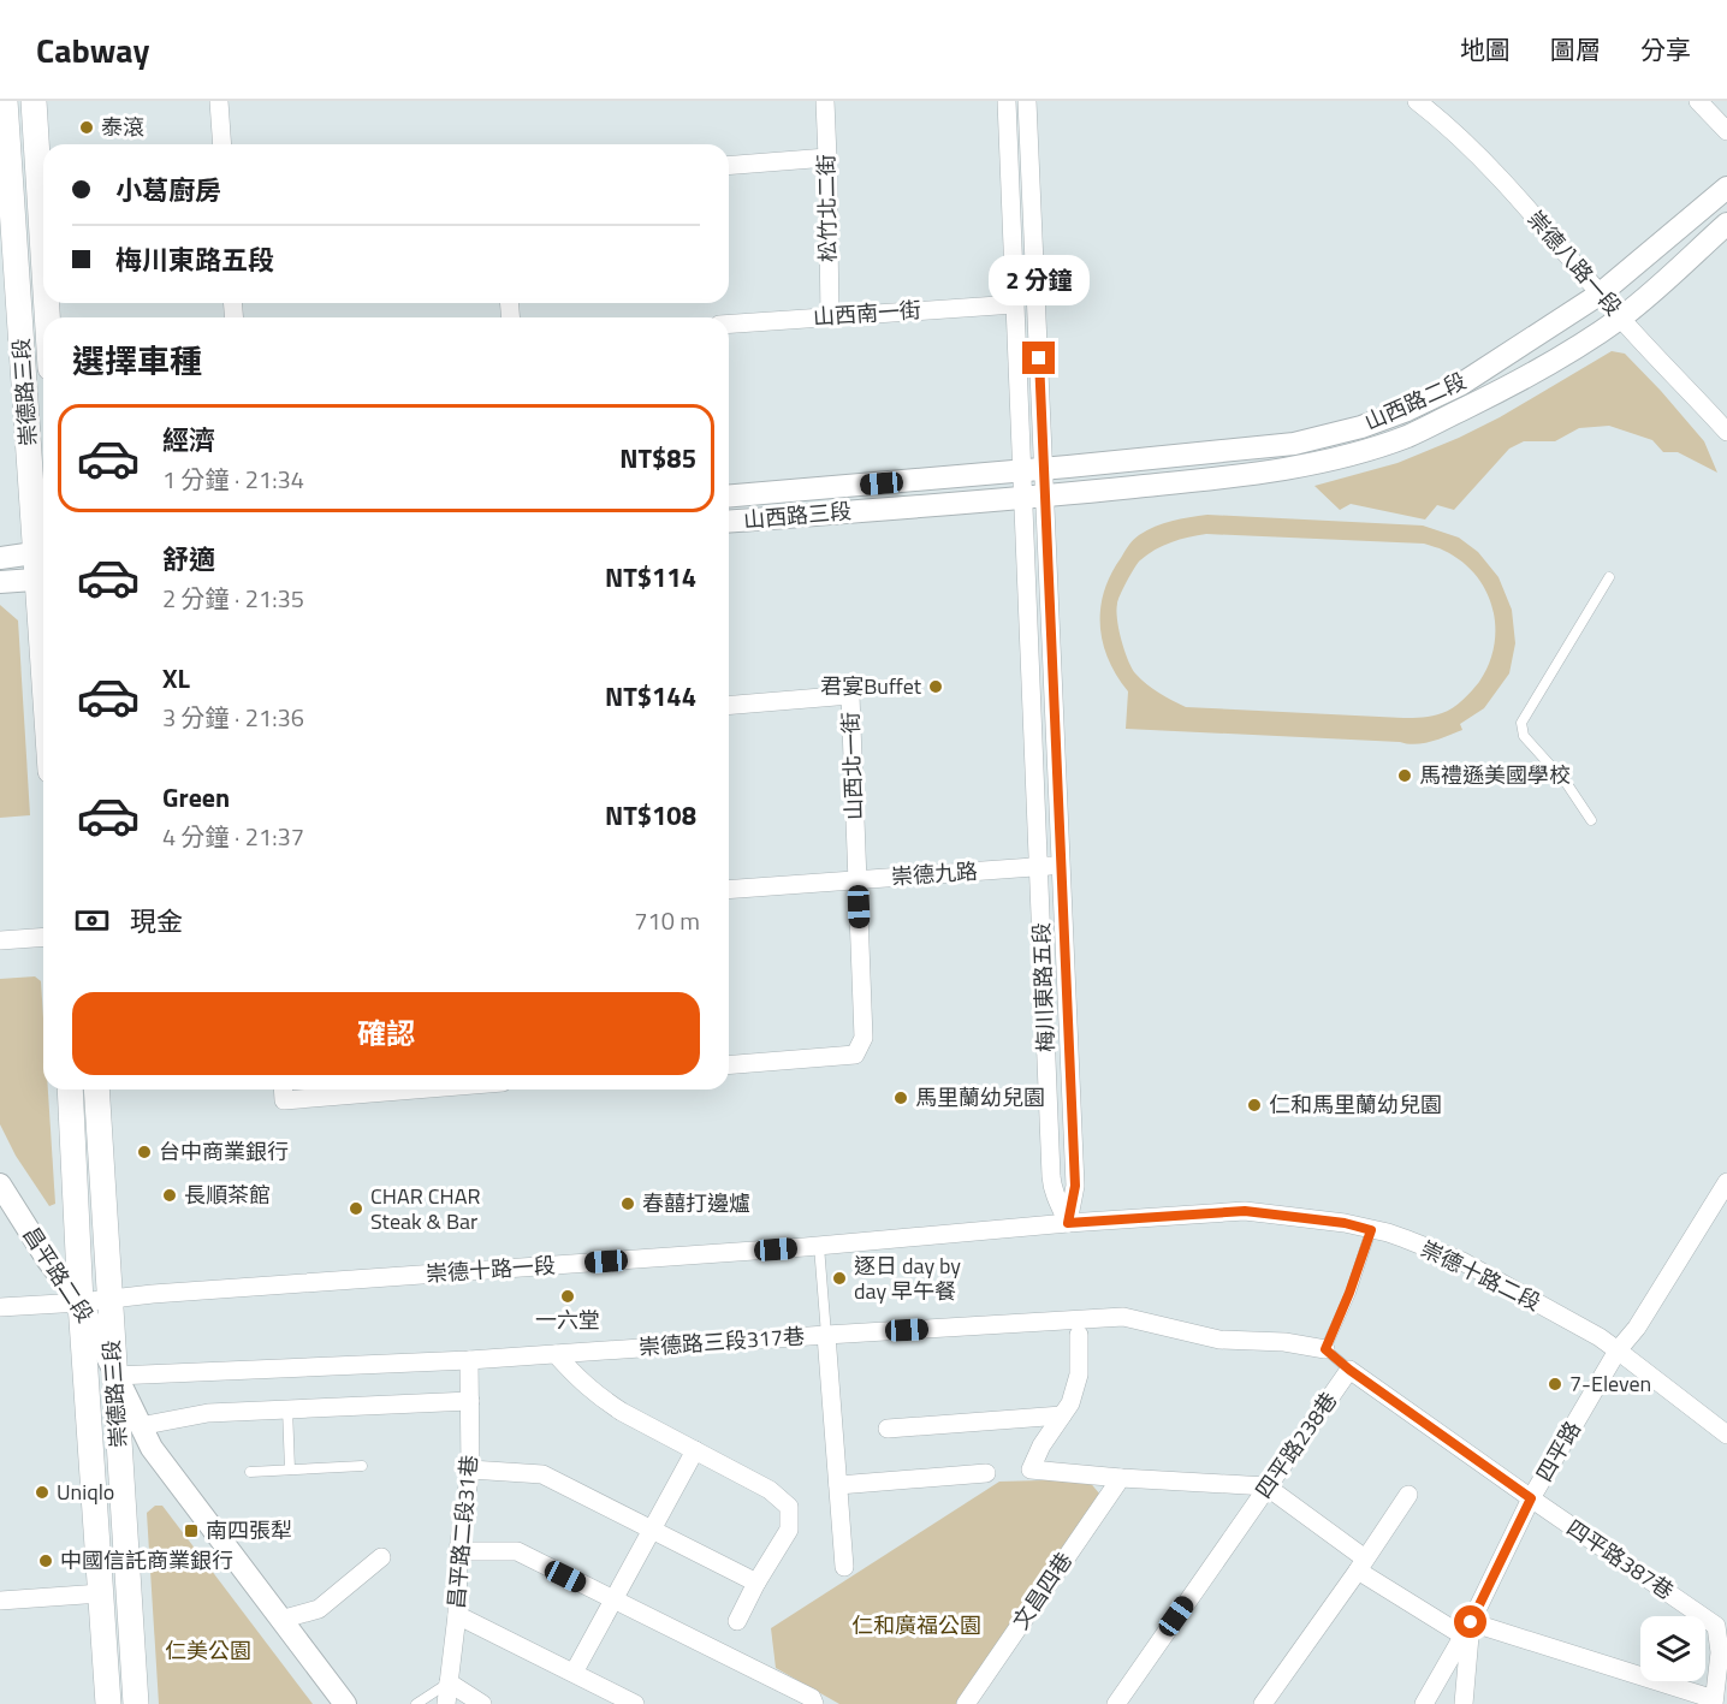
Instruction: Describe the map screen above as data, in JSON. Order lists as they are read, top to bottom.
{
  "streets": {
    "main road": ["崇德路三段"],
    "street": [
      "松竹北二街",
      "崇德八路一段",
      "山西南一街",
      "山西路二段",
      "山西路三段",
      "山西北一街",
      "崇德九路",
      "梅川東路五段",
      "崇德十路一段",
      "昌平路二段",
      "崇德十路二段",
      "崇德路三段317巷",
      "四平路238巷",
      "四平路",
      "昌平路二段31巷",
      "四平路387巷",
      "文昌四巷"
    ]
  },
  "crossings": [
    ["松竹北二街", "山西南一街"],
    ["崇德八路一段", "山西路二段"],
    ["山西南一街", "梅川東路五段"],
    ["崇德路三段", "崇德十路一段"],
    ["崇德路三段", "昌平路二段"],
    ["崇德路三段", "崇德路三段317巷"],
    ["山西路二段", "山西路三段"],
    ["山西路二段", "梅川東路五段"],
    ["山西路三段", "梅川東路五段"],
    ["山西北一街", "崇德九路"],
    ["崇德九路", "梅川東路五段"],
    ["梅川東路五段", "崇德十路一段"],
    ["梅川東路五段", "崇德十路二段"],
    ["崇德十路一段", "昌平路二段"],
    ["崇德十路一段", "崇德十路二段"],
    ["昌平路二段", "崇德路三段317巷"],
    ["崇德十路二段", "四平路"],
    ["崇德路三段317巷", "昌平路二段31巷"],
    ["四平路238巷", "四平路"],
    ["四平路238巷", "四平路387巷"],
    ["四平路", "四平路387巷"]
  ],
  "parks": ["仁和廣福公園", "仁美公園"],
  "places": {
    "other": [
      "泰滾",
      "君宴Buffet",
      "馬禮遜美國學校",
      "馬里蘭幼兒園",
      "仁和馬里蘭幼兒園",
      "台中商業銀行",
      "長順茶館",
      "春囍打邊爐",
      "CHAR CHAR Steak & Bar",
      "逐日 day by day 早午餐",
      "一六堂",
      "7-Eleven",
      "Uniqlo",
      "中國信託商業銀行"
    ],
    "transit": ["南四張犁"]
  },
  "page": {
    "header": "Cabway",
    "nav": ["地圖", "圖層", "分享"],
    "banner": ["小葛廚房", "梅川東路五段"],
    "bubble": "2 分鐘",
    "heading": "選擇車種",
    "list": [
      {
        "name": "經濟",
        "note": "1 分鐘 · 21:34",
        "value": "NT$85"
      },
      {
        "name": "舒適",
        "note": "2 分鐘 · 21:35",
        "value": "NT$114"
      },
      {
        "name": "XL",
        "note": "3 分鐘 · 21:36",
        "value": "NT$144"
      },
      {
        "name": "Green",
        "note": "4 分鐘 · 21:37",
        "value": "NT$108"
      }
    ],
    "pay": ["現金", "710 m"],
    "buttons": "確認"
  }
}
